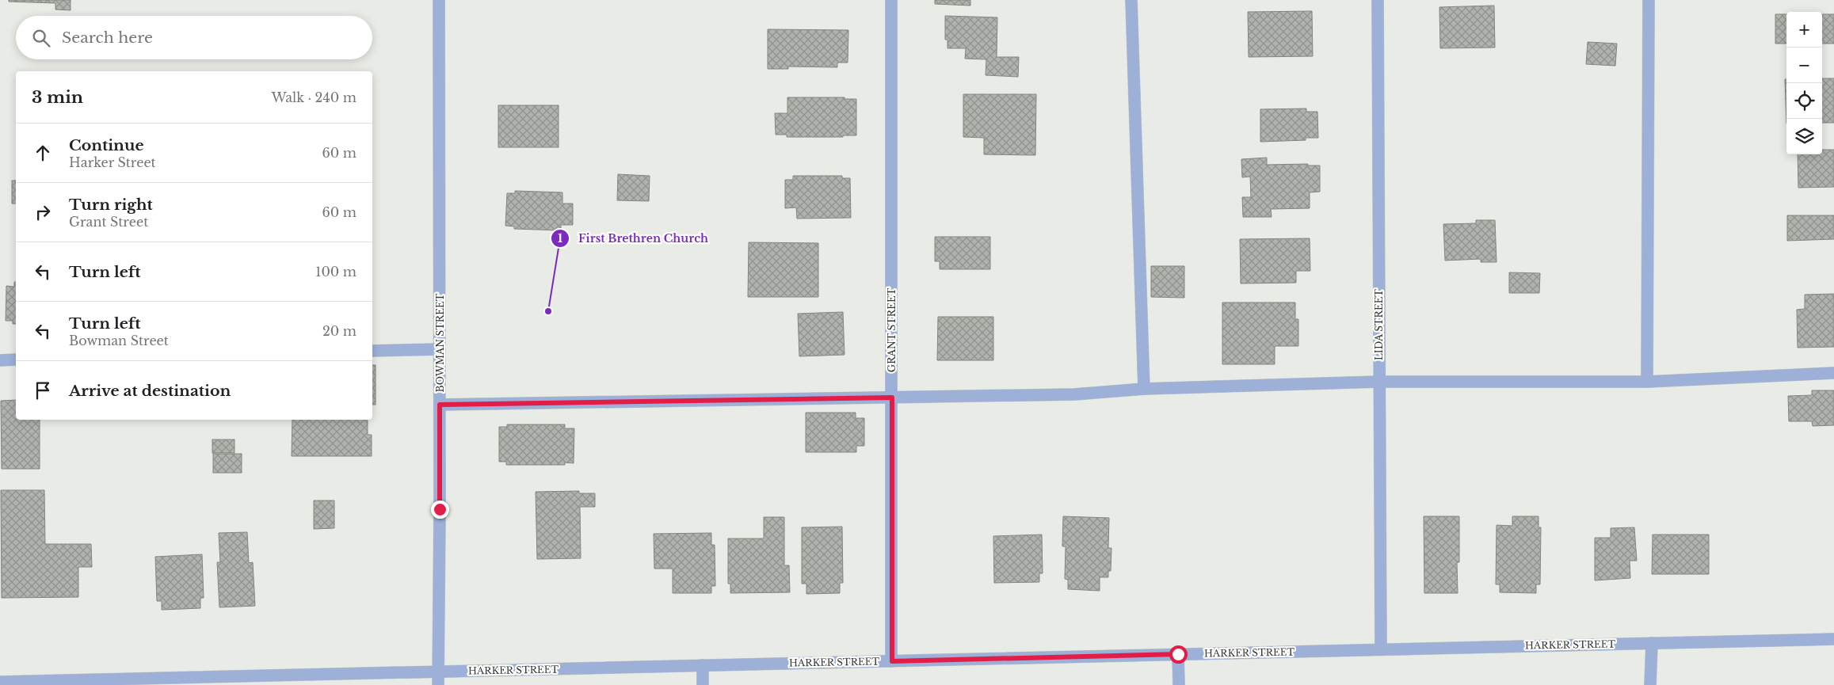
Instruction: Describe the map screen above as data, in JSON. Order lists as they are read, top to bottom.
{
  "streets": {
    "street": [
      "LIDA STREET",
      "GRANT STREET",
      "BOWMAN STREET",
      "HARKER STREET"
    ]
  },
  "crossings": [
    ["LIDA STREET", "HARKER STREET"],
    ["GRANT STREET", "HARKER STREET"],
    ["BOWMAN STREET", "HARKER STREET"]
  ],
  "places": ["First Brethren Church"],
  "page": {
    "map_buttons": ["+", "−"],
    "search": "Search here",
    "heading": ["3 min", "Walk · 240 m"],
    "list": [
      ["Continue", "Harker Street", "60 m"],
      ["Turn right", "Grant Street", "60 m"],
      ["Turn left", "100 m"],
      ["Turn left", "Bowman Street", "20 m"],
      "Arrive at destination"
    ]
  }
}
